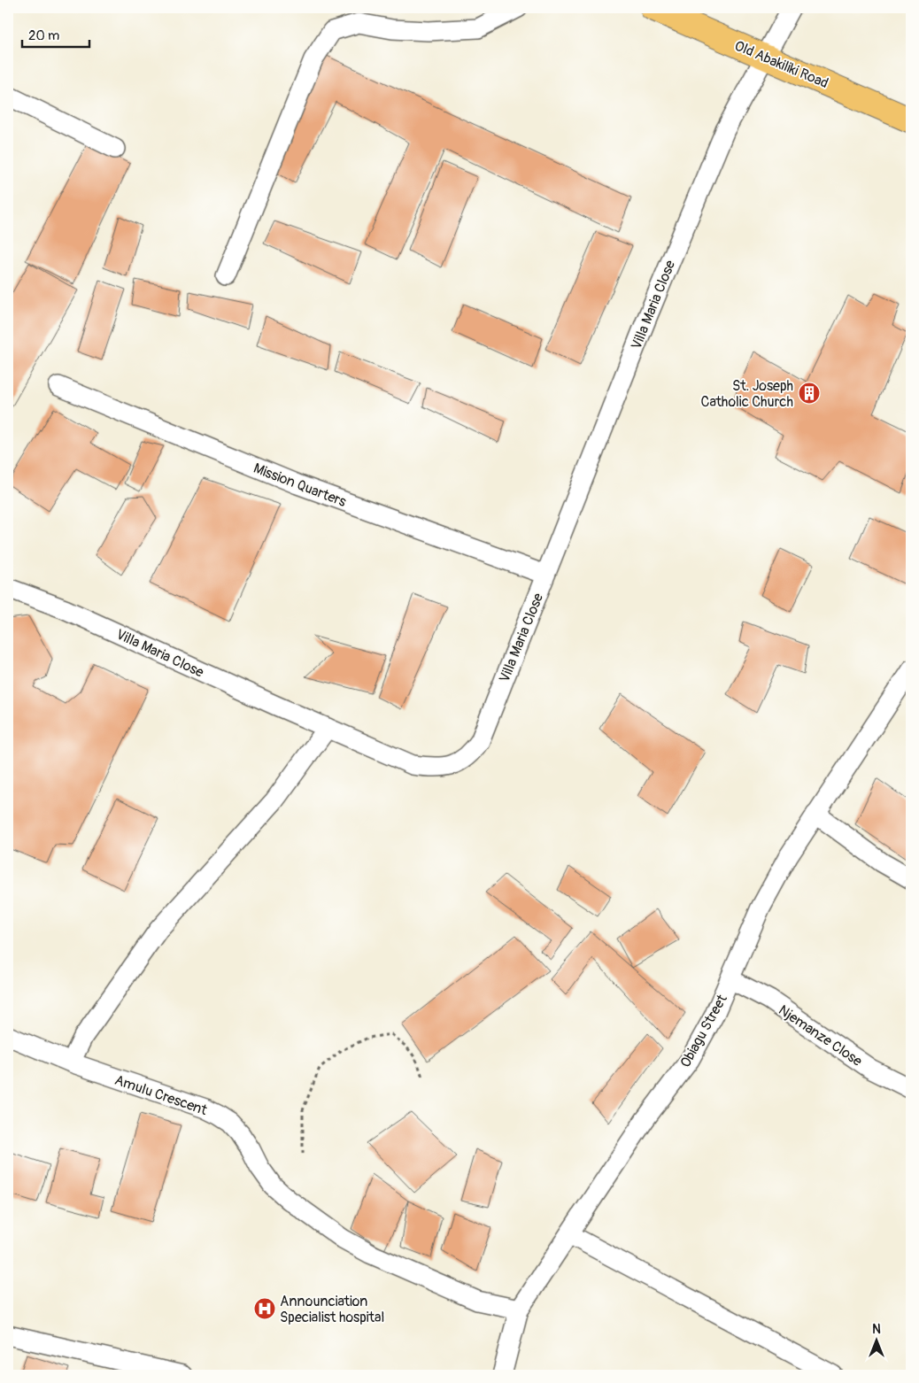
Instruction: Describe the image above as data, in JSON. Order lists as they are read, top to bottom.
{
  "streets": {
    "main road": ["Old Abakiliki Road"],
    "street": [
      "Villa Maria Close",
      "Mission Quarters",
      "Obiagu Street",
      "Njemanze Close",
      "Amulu Crescent"
    ]
  },
  "crossings": [
    ["Old Abakiliki Road", "Villa Maria Close"],
    ["Villa Maria Close", "Mission Quarters"],
    ["Obiagu Street", "Njemanze Close"],
    ["Obiagu Street", "Amulu Crescent"]
  ],
  "places": {
    "building": ["St. Joseph Catholic Church"],
    "hospital": ["Announciation Specialist hospital"]
  },
  "scale_bar": "20 m",
  "north": "top"
}
